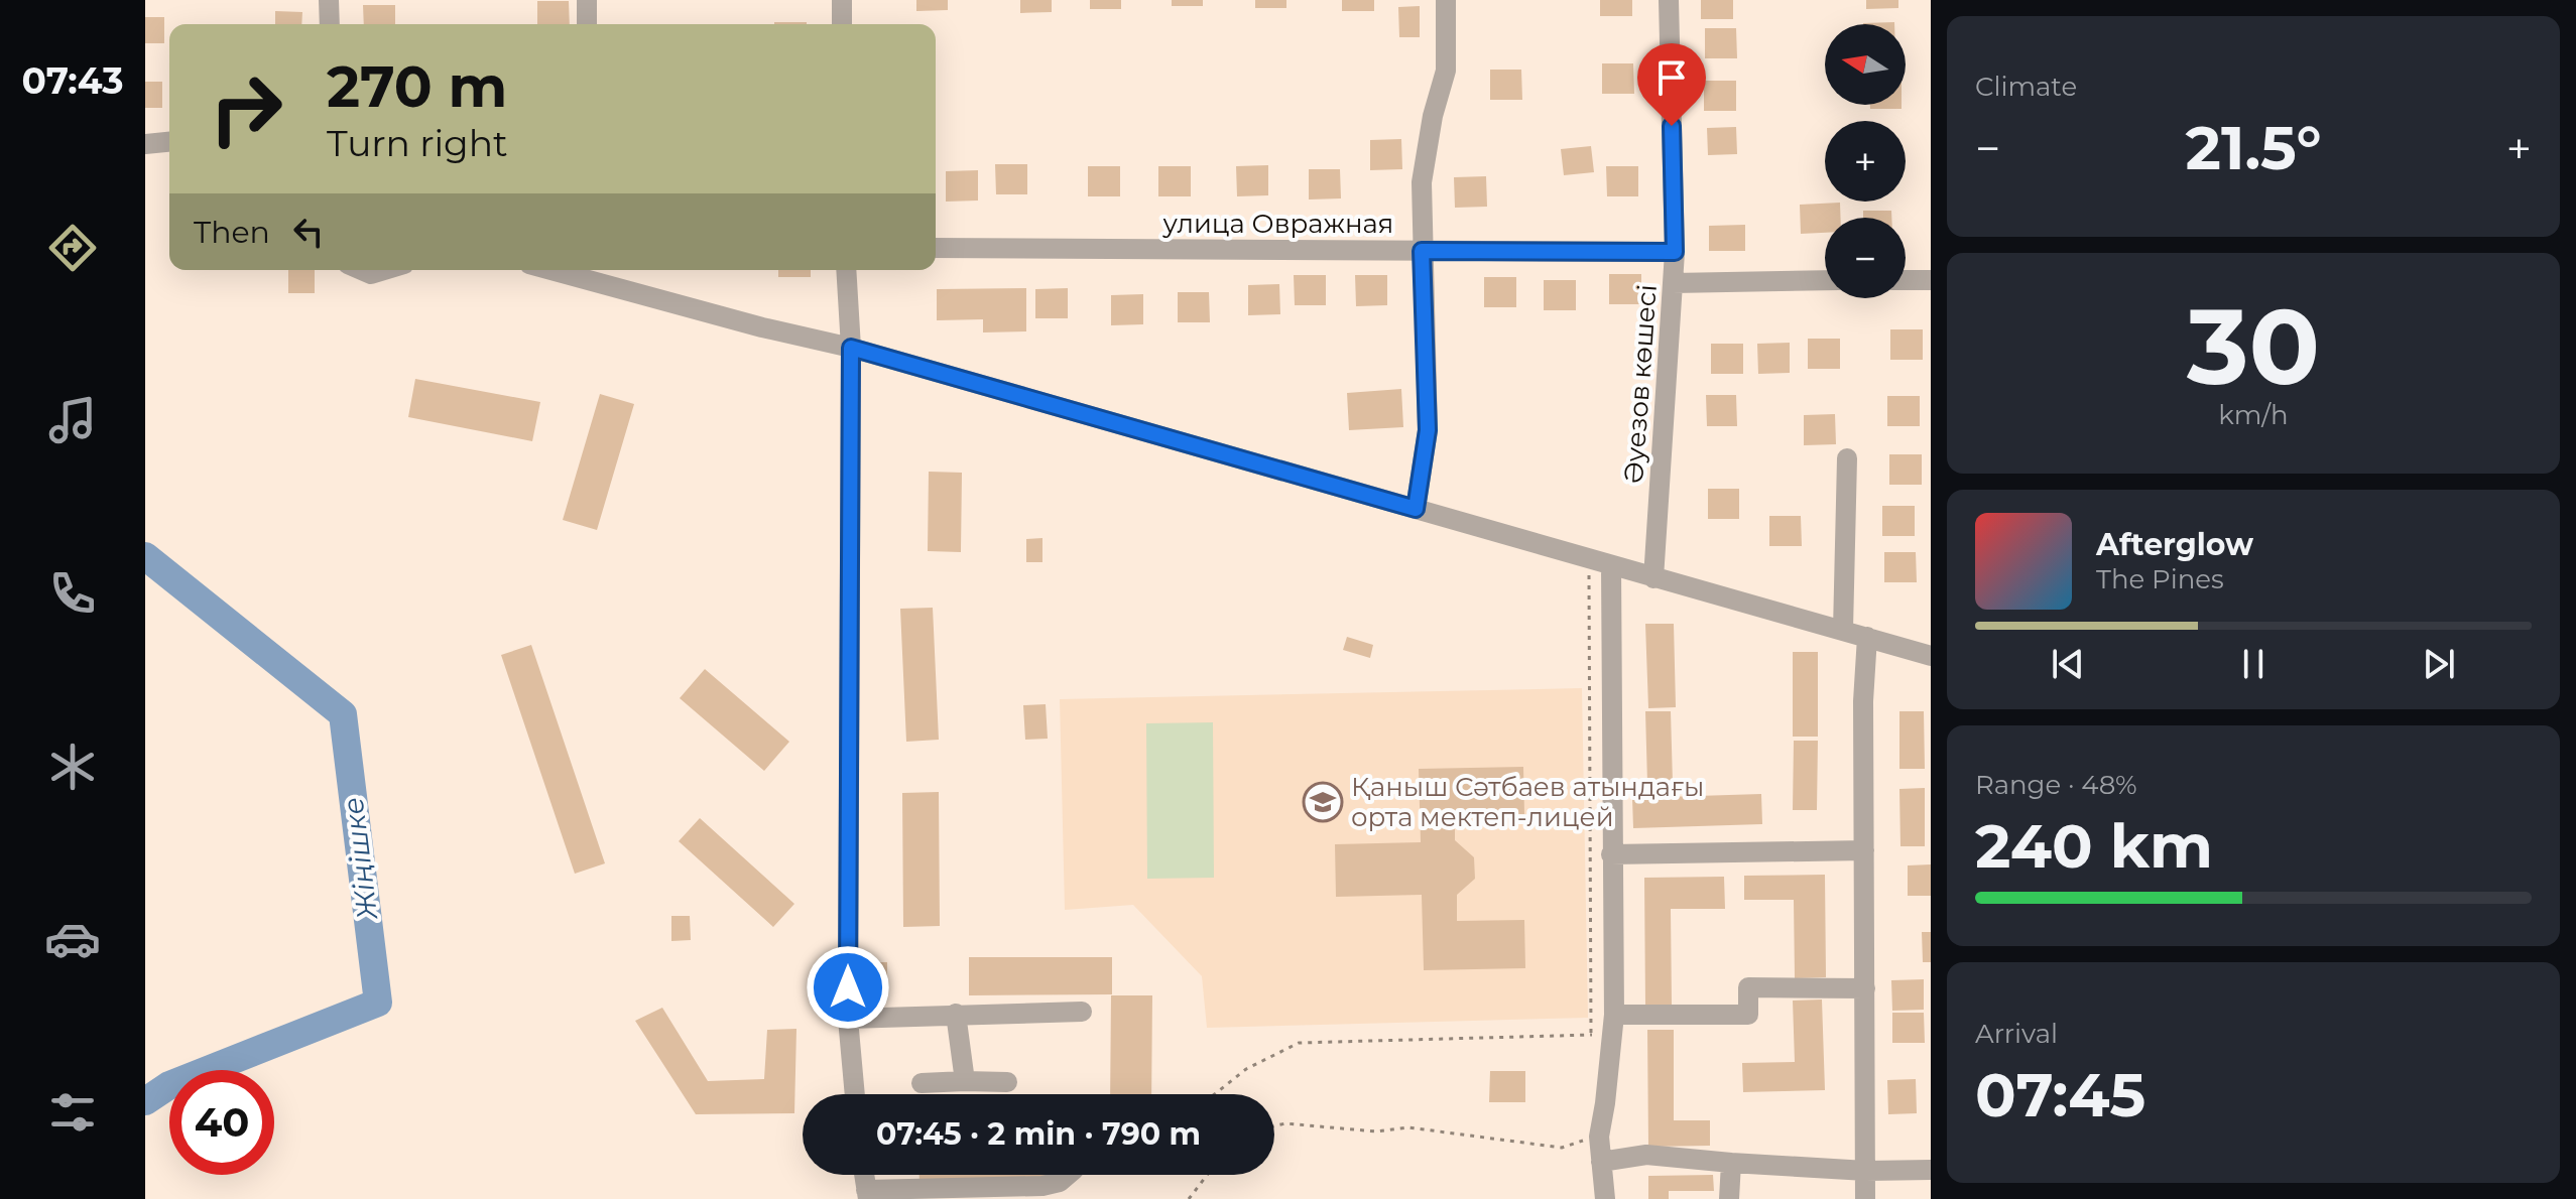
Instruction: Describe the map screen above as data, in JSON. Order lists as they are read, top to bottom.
{
  "streets": {
    "street": ["улица Овражная", "Әуезов көшесі"]
  },
  "crossings": [
    ["улица Овражная", "Әуезов көшесі"]
  ],
  "water": ["Жіңішке"],
  "places": {
    "school or university": ["Қаныш Сәтбаев атындағы орта мектеп-лицей"]
  },
  "north": "left",
  "page": {
    "tabs": "07:43",
    "tile": [
      "Climate",
      ["30", "km/h"],
      ["Range · 48%", "240 km"],
      ["Arrival", "07:45"]
    ],
    "map_buttons": ["+", "−"],
    "turn": ["270 m", "Turn right"],
    "heat": ["−", "21.5°", "+"],
    "then": "Then",
    "song": ["Afterglow", "The Pines"],
    "limit": "40",
    "trip": "07:45 · 2 min · 790 m"
  }
}
